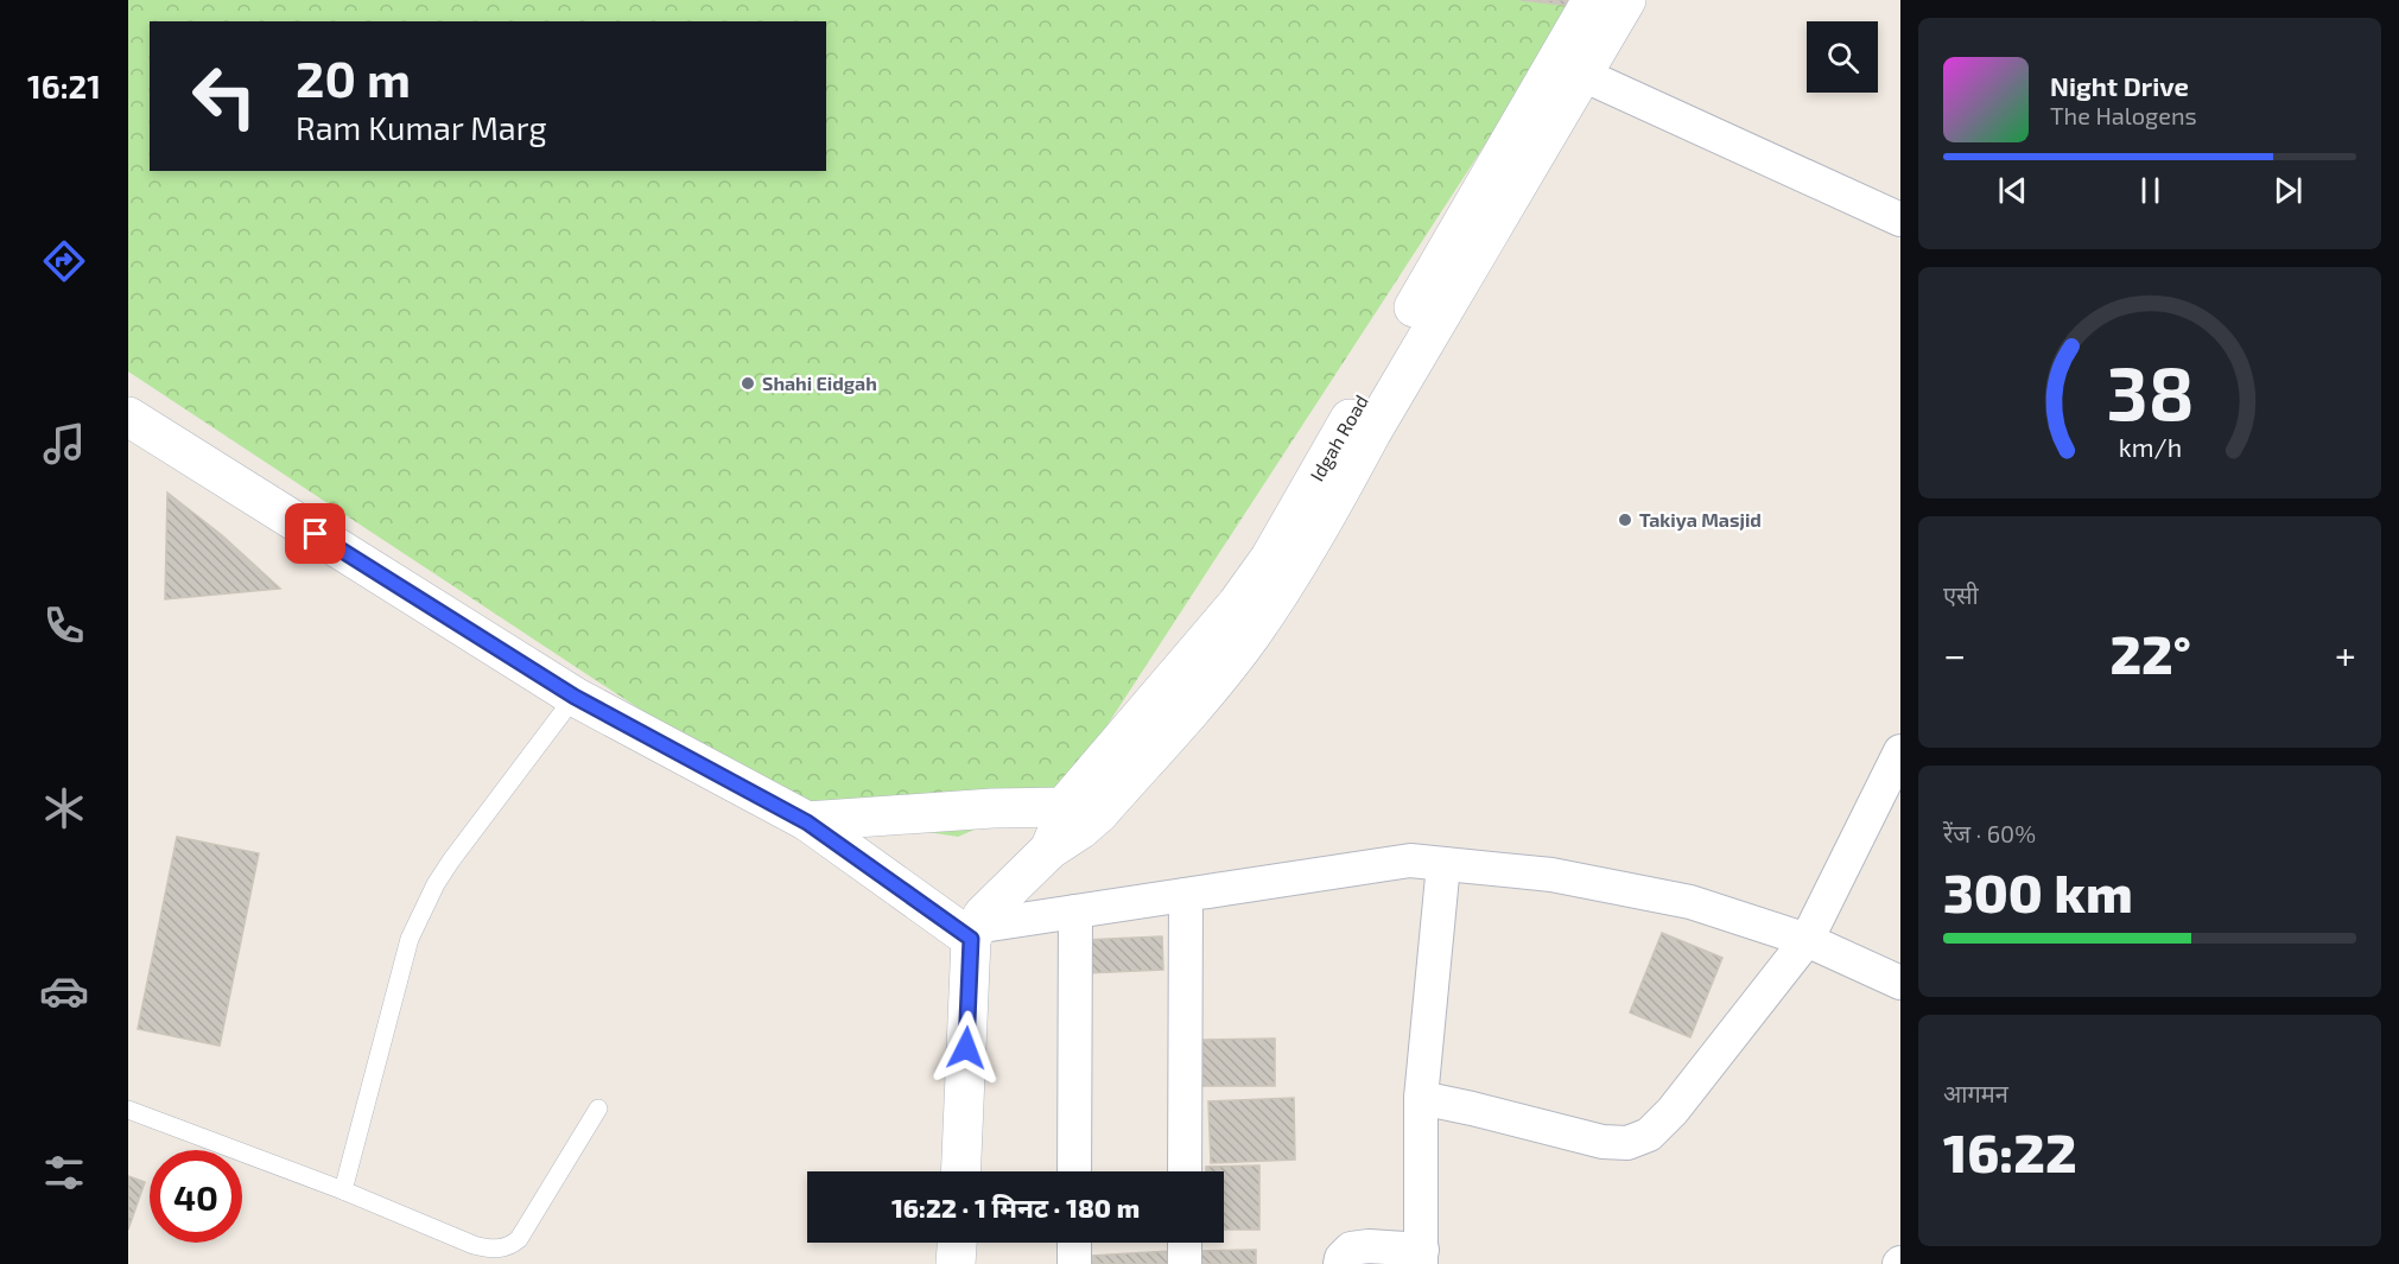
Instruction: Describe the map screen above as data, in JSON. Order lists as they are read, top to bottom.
{
  "streets": {
    "street": ["Idgah Road"]
  },
  "places": ["Shahi Eidgah", "Takiya Masjid"],
  "page": {
    "tabs": "16:21",
    "turn": ["20 m", "Ram Kumar Marg"],
    "song": ["Night Drive", "The Halogens"],
    "tile": [
      "एसी",
      ["रेंज · 60%", "300 km"],
      ["आगमन", "16:22"]
    ],
    "heat": ["−", "22°", "+"],
    "limit": "40",
    "trip": "16:22 · 1 मिनट · 180 m",
    "gauge": ["38", "km/h"]
  }
}
